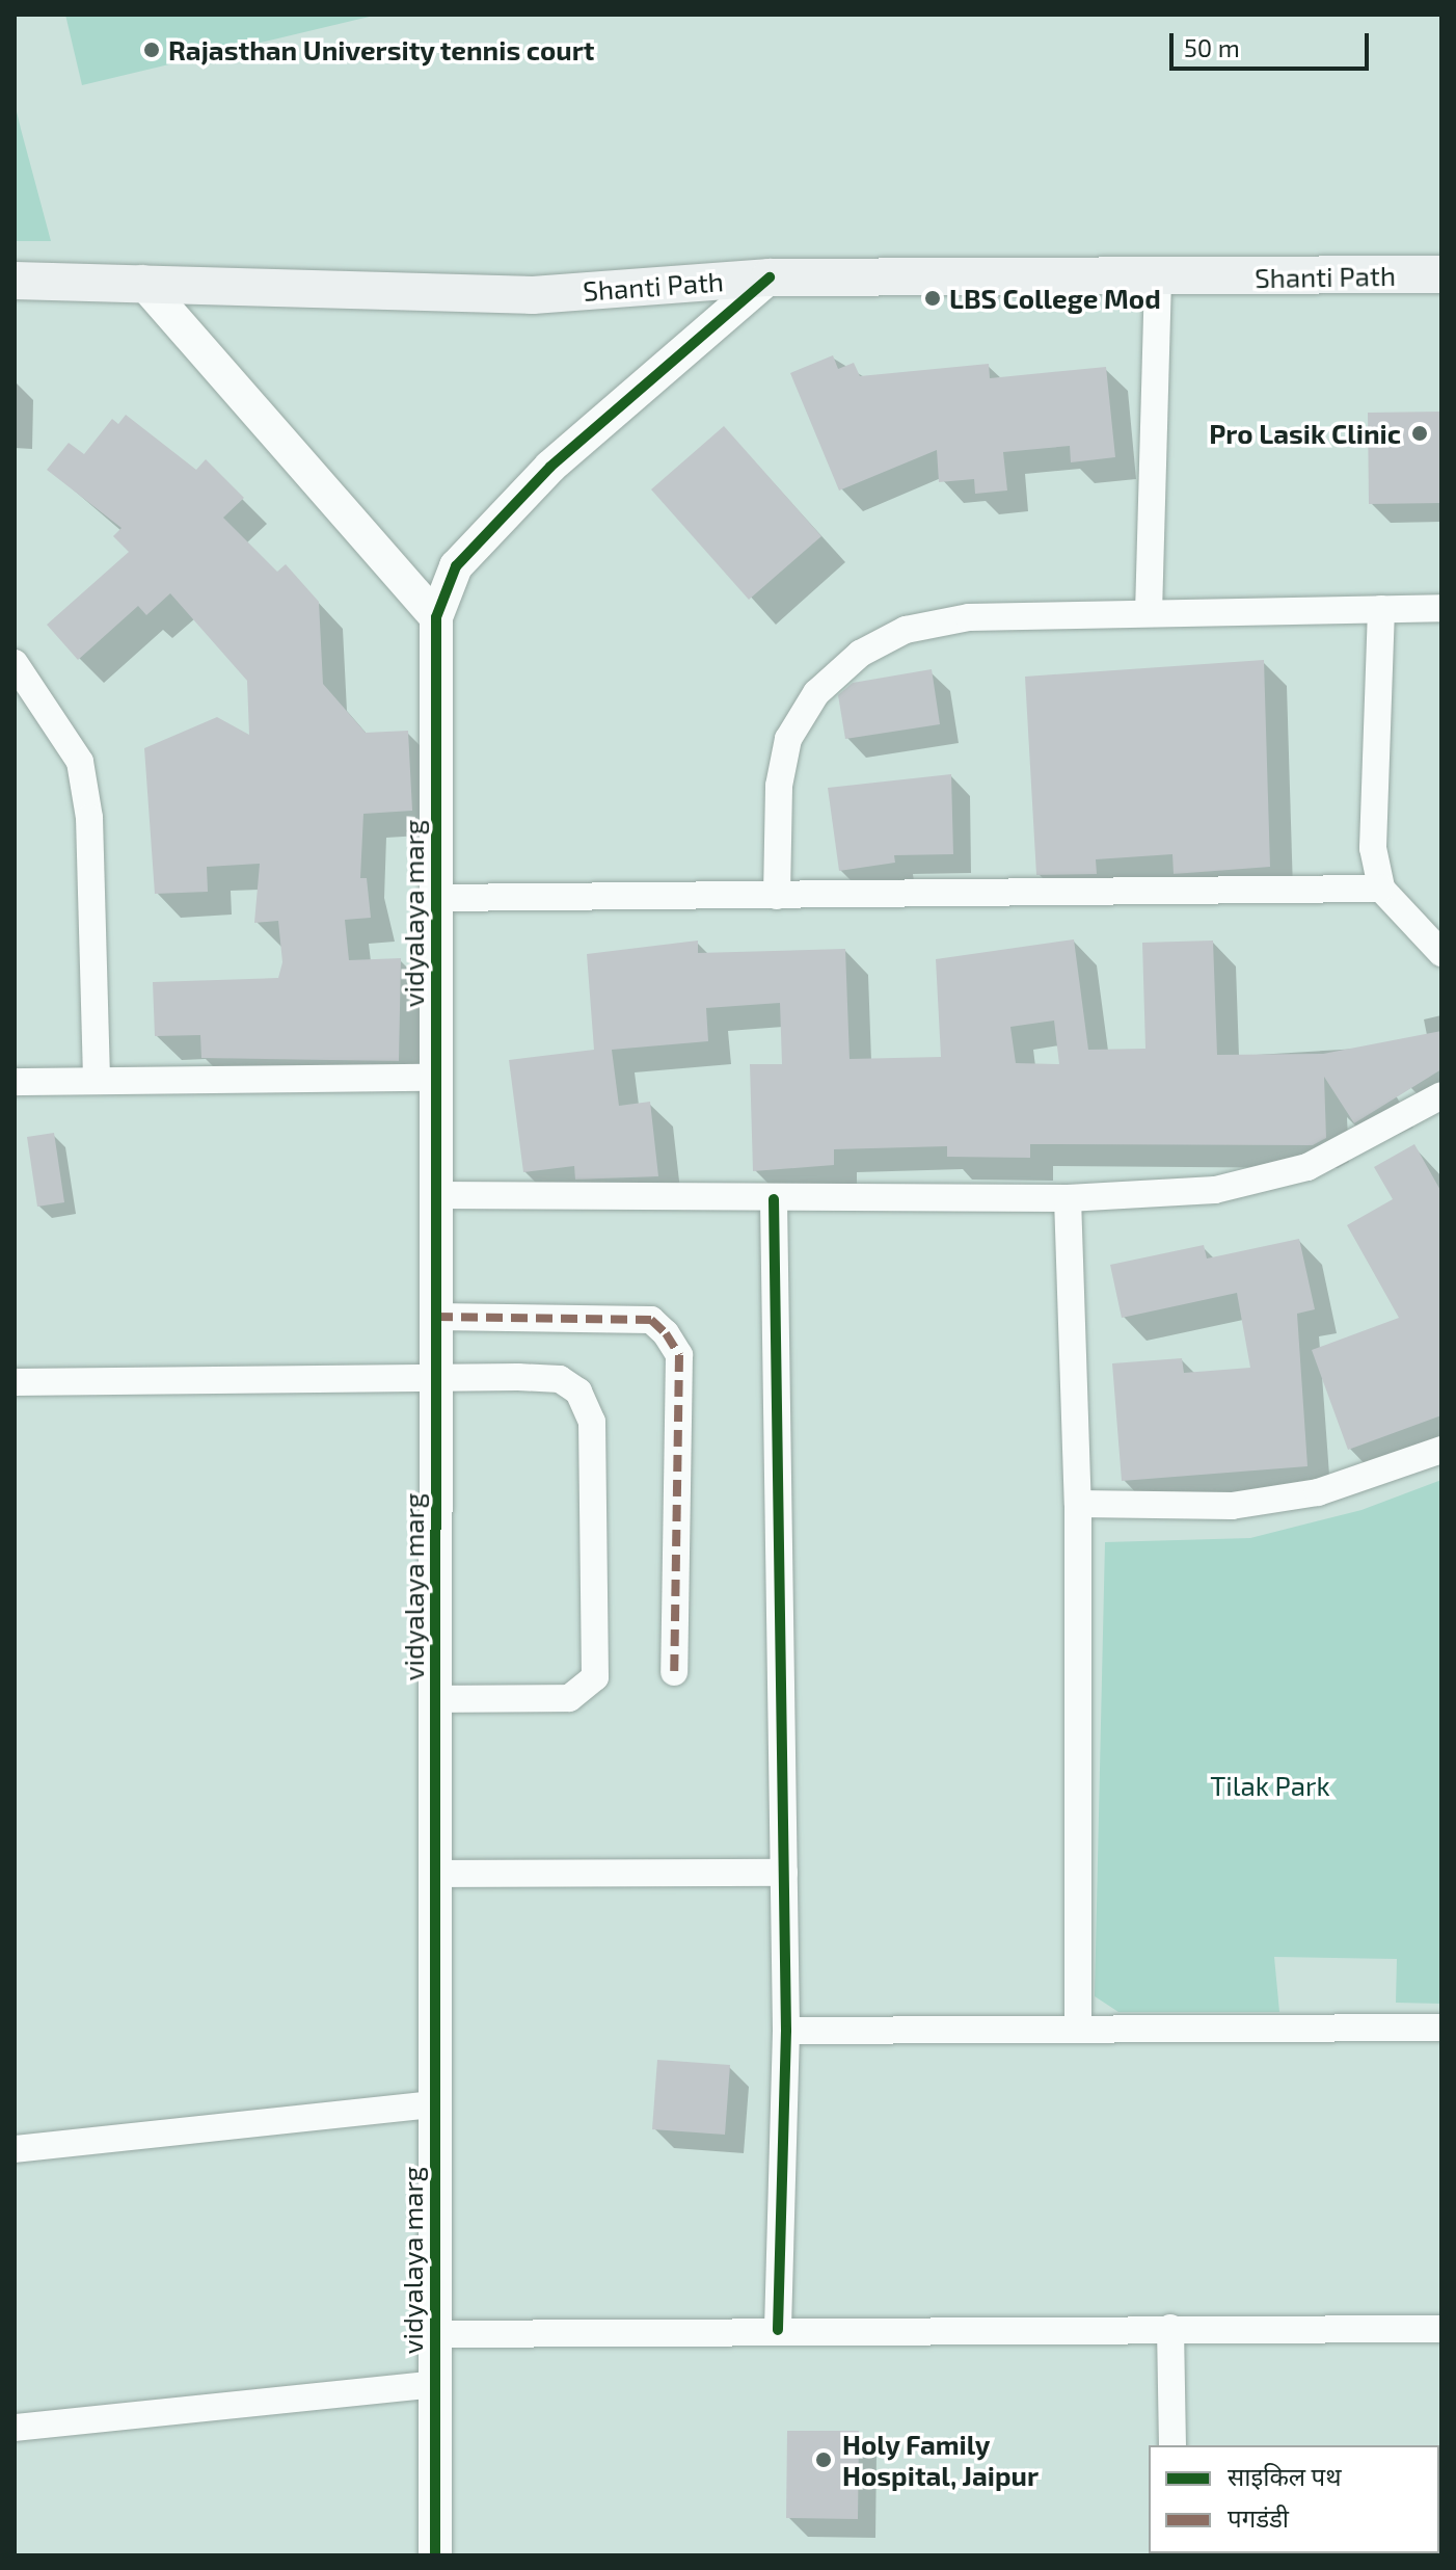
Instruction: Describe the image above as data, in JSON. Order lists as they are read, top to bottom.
{
  "streets": {
    "main road": ["Shanti Path"],
    "street": ["vidyalaya marg"]
  },
  "parks": ["Tilak Park"],
  "places": [
    "Rajasthan University tennis court",
    "LBS College Mod",
    "Pro Lasik Clinic",
    "Holy Family Hospital, Jaipur"
  ],
  "legend": ["साइकिल पथ", "पगडंडी"],
  "scale_bar": "50 m"
}
